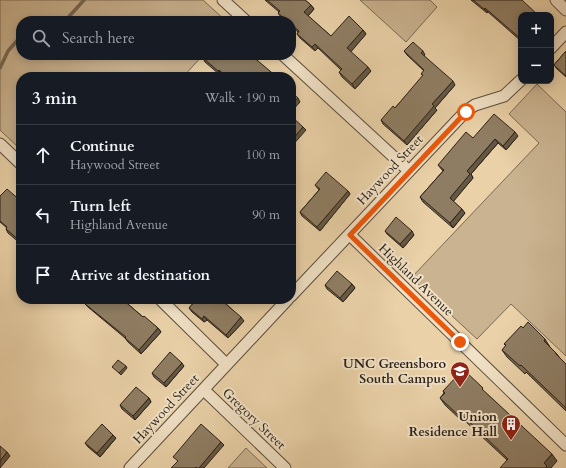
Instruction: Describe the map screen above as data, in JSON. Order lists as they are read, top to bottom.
{
  "streets": {
    "street": ["Haywood Street", "Highland Avenue", "Gregory Street"]
  },
  "crossings": [
    ["Haywood Street", "Highland Avenue"],
    ["Haywood Street", "Gregory Street"]
  ],
  "places": {
    "school or university": ["UNC Greensboro South Campus"],
    "building": ["Union Residence Hall"]
  },
  "page": {
    "map_buttons": ["+", "−"],
    "search": "Search here",
    "heading": ["3 min", "Walk · 190 m"],
    "list": [
      ["Continue", "Haywood Street", "100 m"],
      ["Turn left", "Highland Avenue", "90 m"],
      "Arrive at destination"
    ]
  }
}
